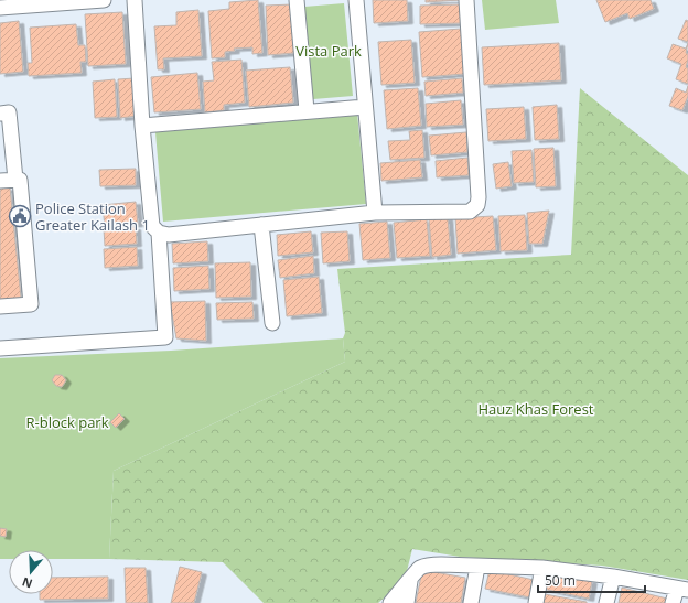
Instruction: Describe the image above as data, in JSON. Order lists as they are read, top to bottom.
{
  "parks": ["Vista Park", "Hauz Khas Forest", "R-block park"],
  "places": {
    "public building": ["Police Station Greater Kailash 1"]
  },
  "scale_bar": "50 m",
  "north": "bottom"
}
